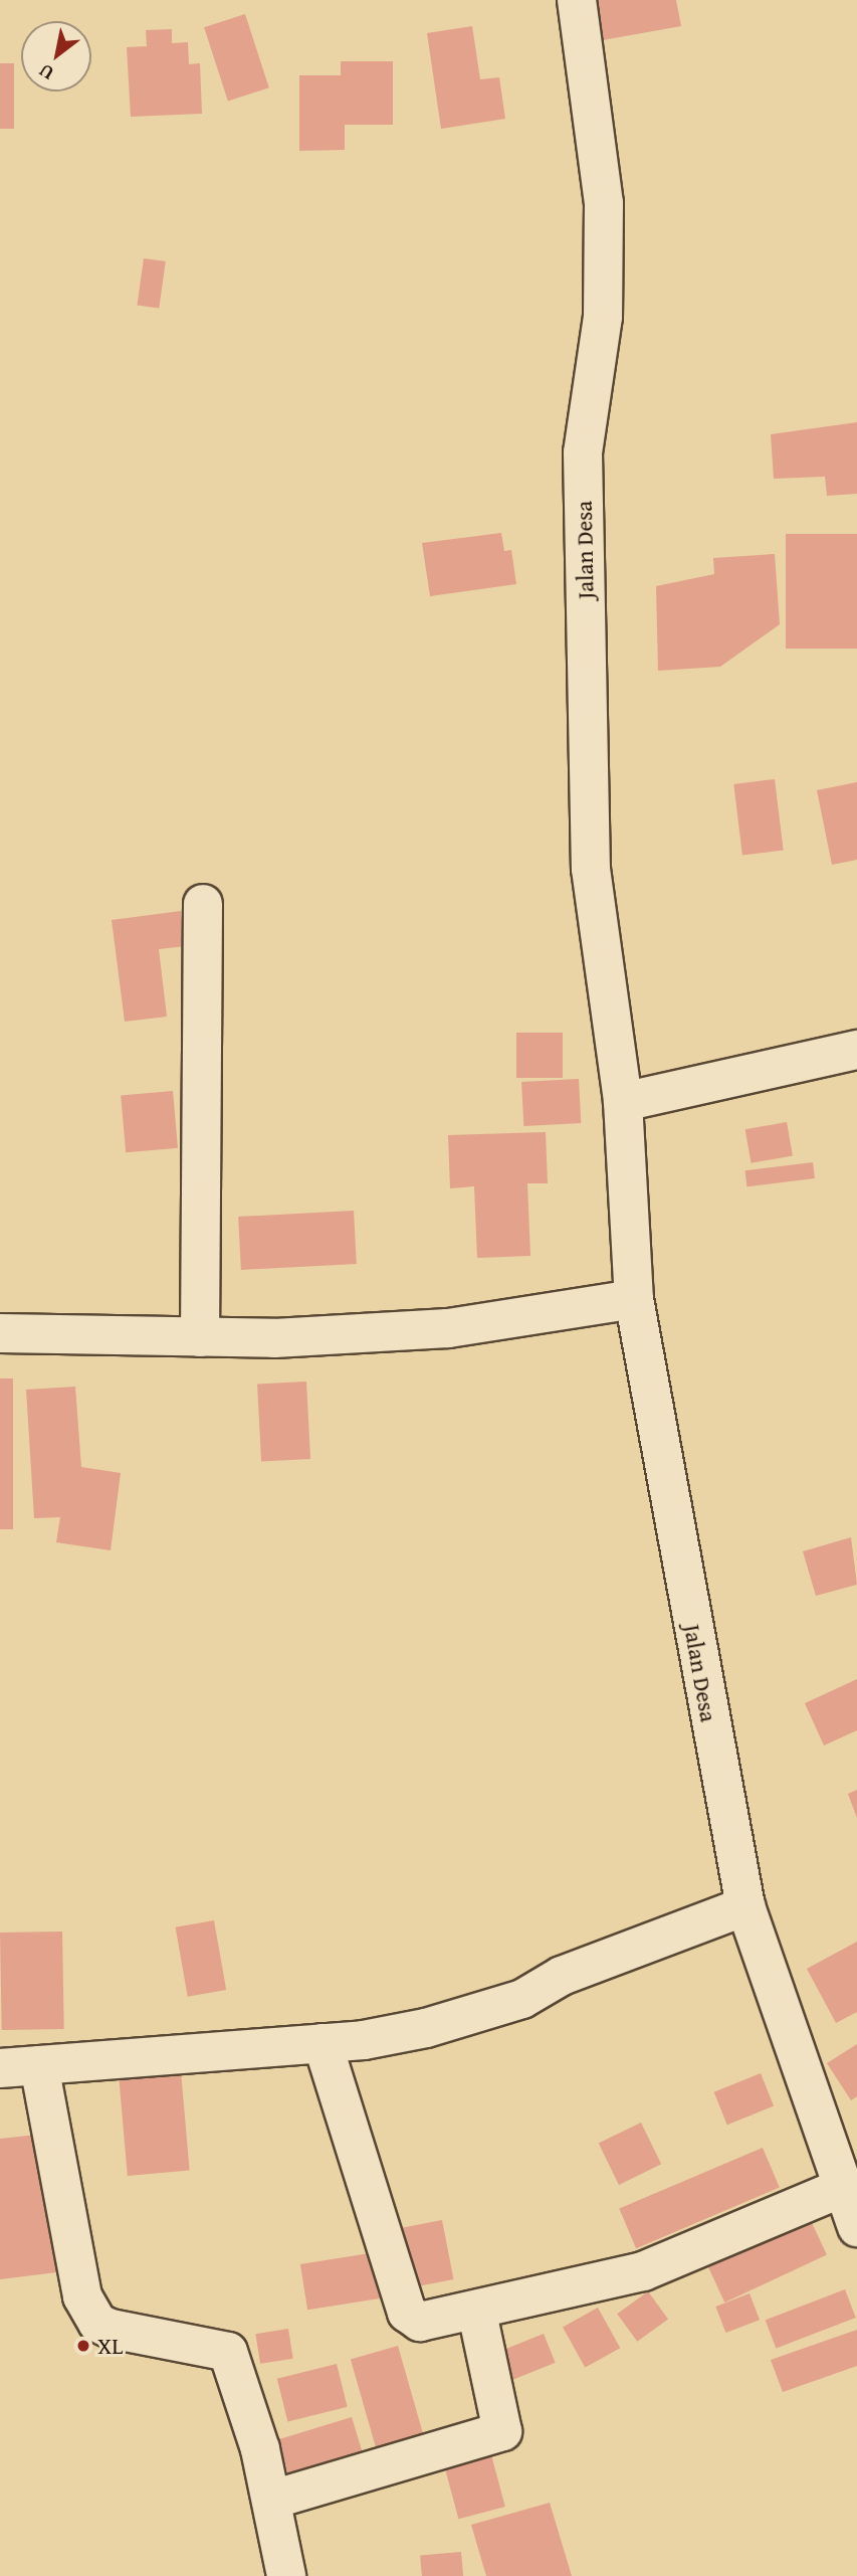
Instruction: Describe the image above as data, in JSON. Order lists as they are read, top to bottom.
{
  "streets": {
    "street": ["Jalan Desa"]
  },
  "places": ["XL"],
  "north": "bottom left"
}
